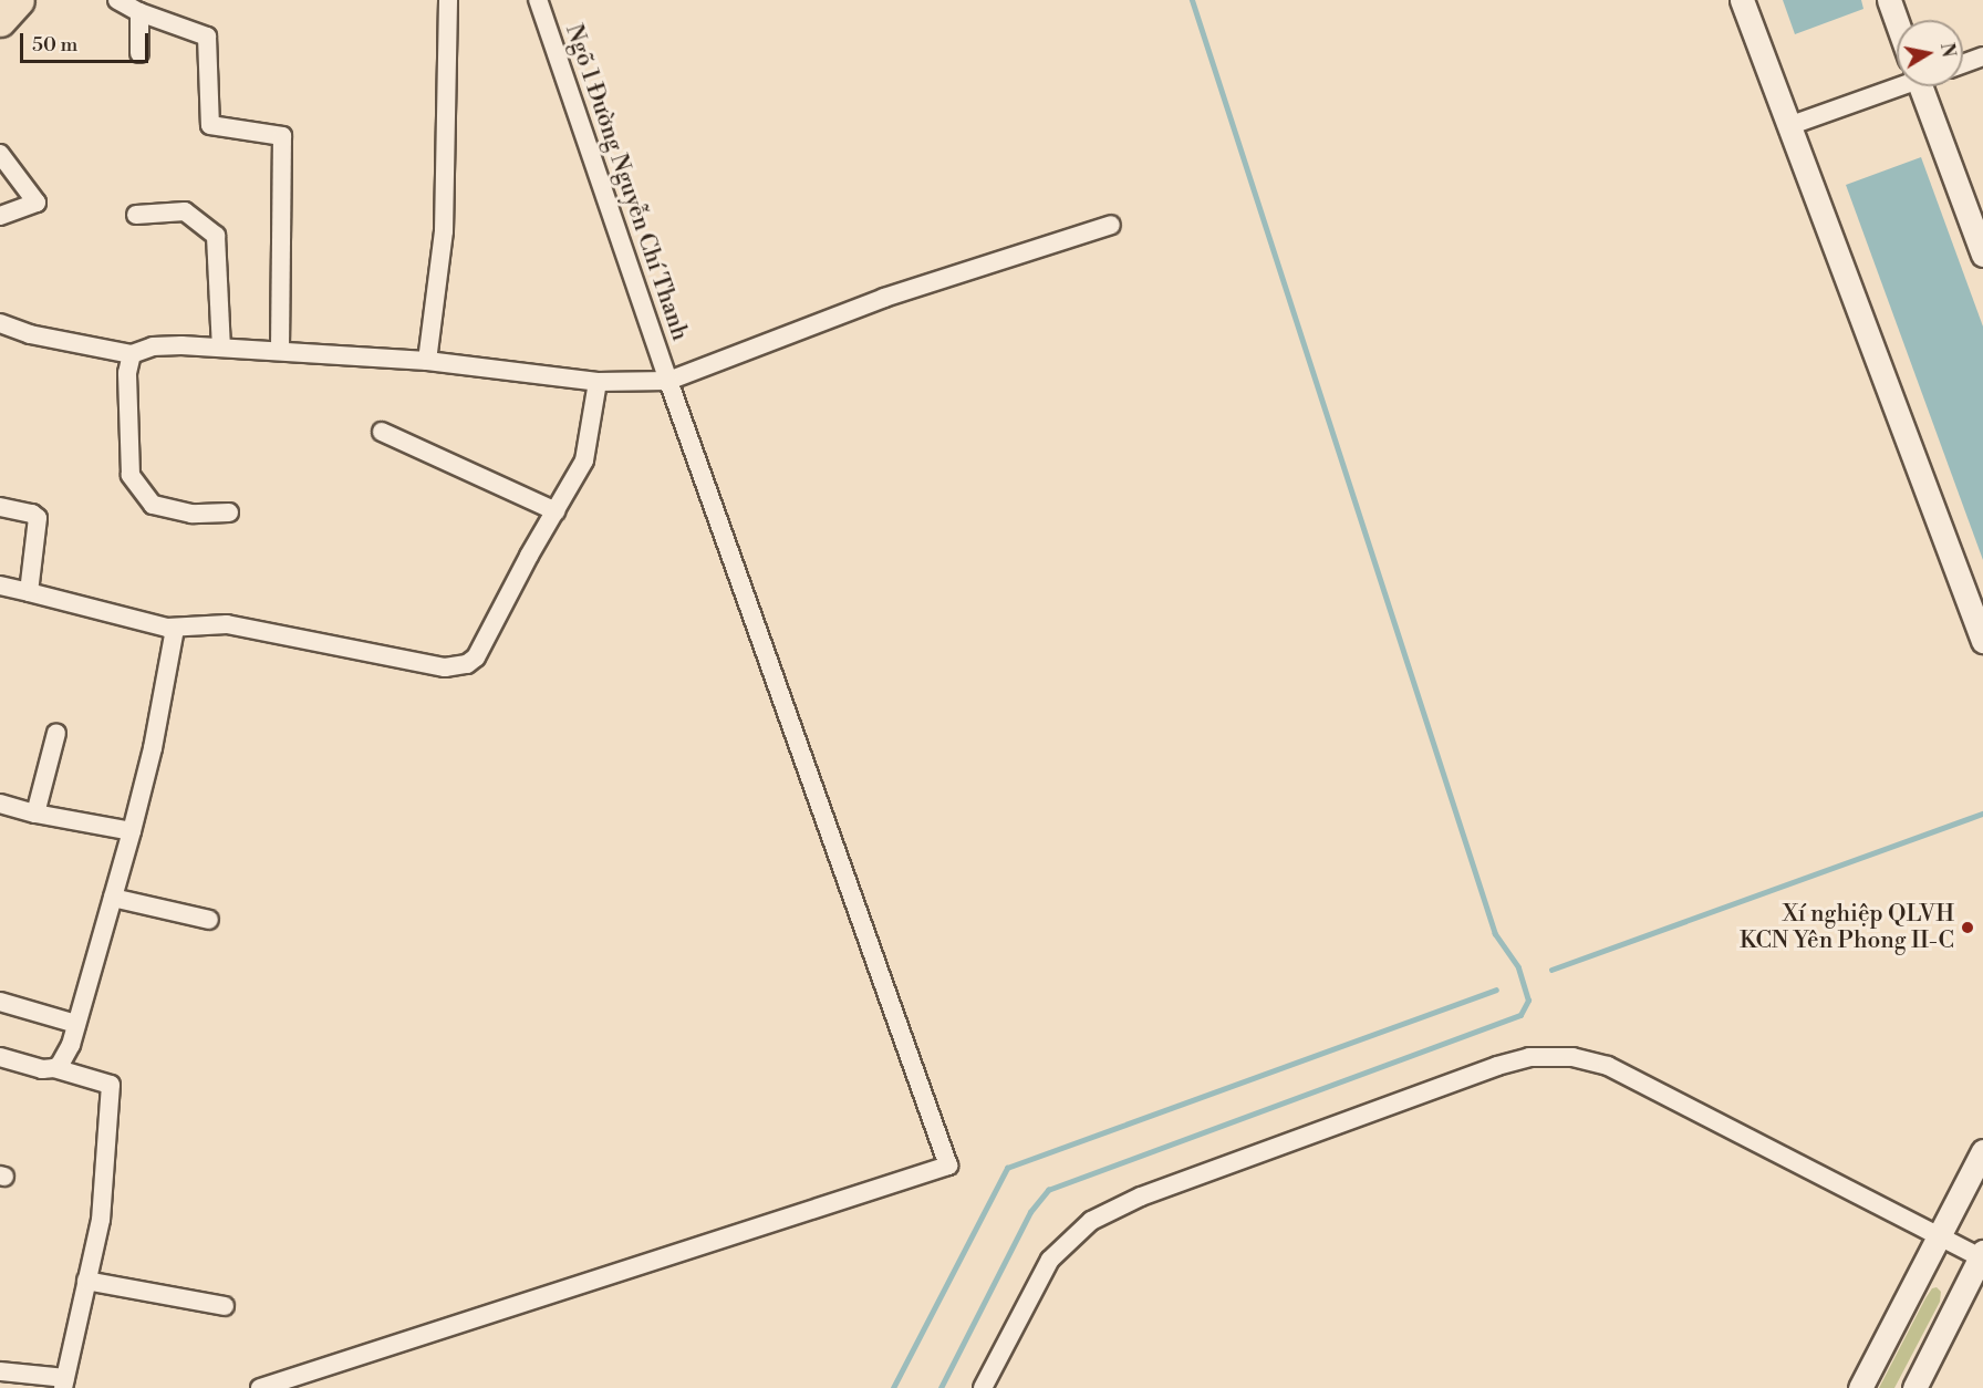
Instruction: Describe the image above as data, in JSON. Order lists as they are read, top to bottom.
{
  "streets": {
    "street": ["Ngõ 1 Đường Nguyễn Chí Thanh"]
  },
  "places": ["Xí nghiệp QLVH KCN Yên Phong II-C"],
  "scale_bar": "50 m",
  "north": "right"
}
